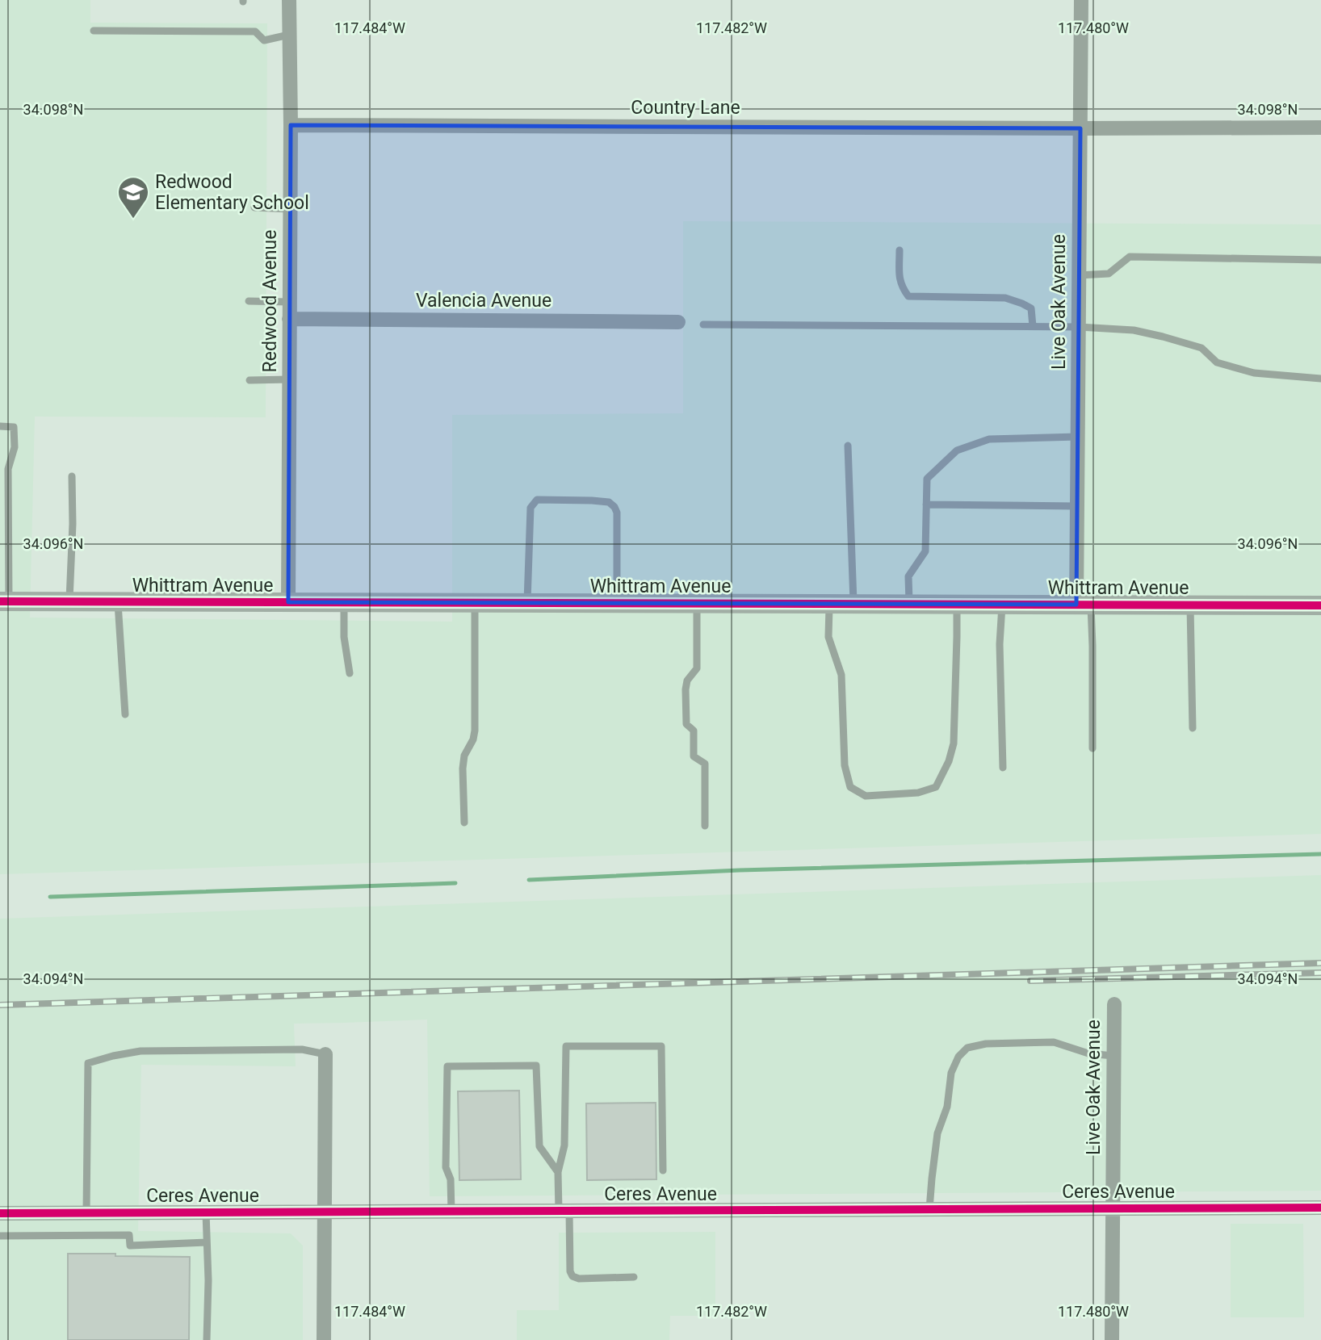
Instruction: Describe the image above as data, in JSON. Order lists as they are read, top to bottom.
{
  "streets": {
    "street": [
      "Country Lane",
      "Valencia Avenue",
      "Redwood Avenue",
      "Live Oak Avenue",
      "Whittram Avenue",
      "Ceres Avenue"
    ]
  },
  "crossings": [
    ["Country Lane", "Redwood Avenue"],
    ["Country Lane", "Live Oak Avenue"],
    ["Valencia Avenue", "Redwood Avenue"],
    ["Redwood Avenue", "Whittram Avenue"],
    ["Live Oak Avenue", "Whittram Avenue"],
    ["Live Oak Avenue", "Ceres Avenue"]
  ],
  "places": {
    "school or university": ["Redwood Elementary School"]
  },
  "coordinates": [
    "117.484°W",
    "117.482°W",
    "117.480°W",
    "34.098°N",
    "34.096°N",
    "34.094°N"
  ]
}
